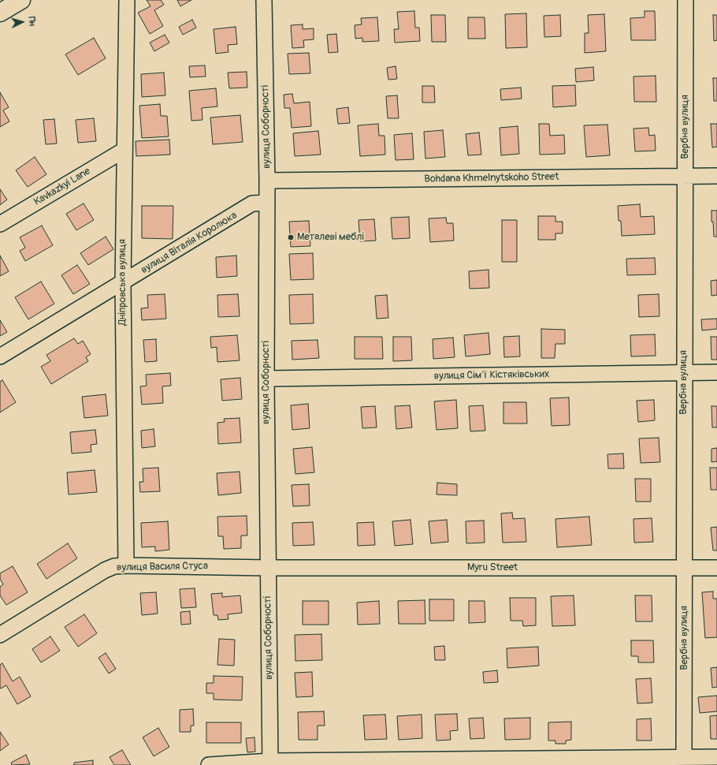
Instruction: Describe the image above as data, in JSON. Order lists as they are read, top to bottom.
{
  "streets": {
    "street": [
      "вулиця Соборності",
      "Вербна вулиця",
      "Bohdana Khmelnytskoho Street",
      "Kavkazkyi Lane",
      "вулиця Віталія Королюка",
      "Дніпровська вулиця",
      "вулиця Сімʼї Кістяківських",
      "вулиця Василя Стуса",
      "Myru Street"
    ]
  },
  "crossings": [
    ["вулиця Соборності", "Bohdana Khmelnytskoho Street"],
    ["вулиця Соборності", "вулиця Віталія Королюка"],
    ["вулиця Соборності", "вулиця Сімʼї Кістяківських"],
    ["вулиця Соборності", "вулиця Василя Стуса"],
    ["вулиця Соборності", "Myru Street"],
    ["Вербна вулиця", "Bohdana Khmelnytskoho Street"],
    ["Вербна вулиця", "вулиця Сімʼї Кістяківських"],
    ["Вербна вулиця", "Myru Street"],
    ["Kavkazkyi Lane", "Дніпровська вулиця"],
    ["вулиця Віталія Королюка", "Дніпровська вулиця"],
    ["Дніпровська вулиця", "вулиця Василя Стуса"],
    ["вулиця Василя Стуса", "Myru Street"]
  ],
  "places": ["Металеві меблі"],
  "north": "right"
}
